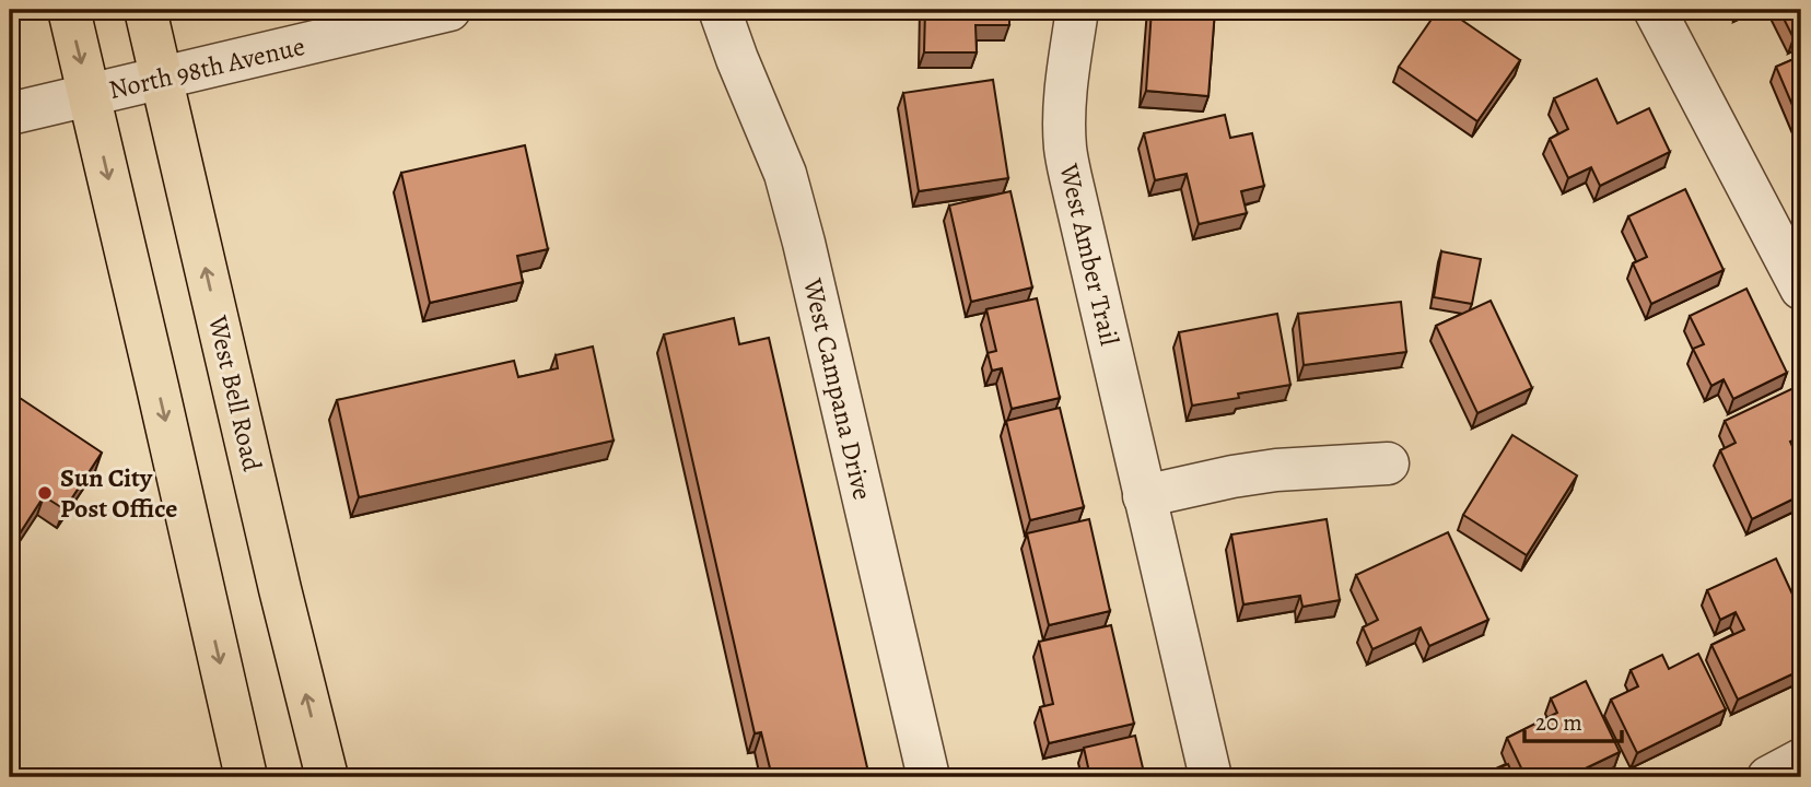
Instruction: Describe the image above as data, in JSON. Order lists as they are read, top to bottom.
{
  "streets": {
    "main road": ["West Bell Road"],
    "street": ["North 98th Avenue", "West Amber Trail", "West Campana Drive"]
  },
  "crossings": [
    ["North 98th Avenue", "West Bell Road"]
  ],
  "places": ["Sun City Post Office"],
  "scale_bar": "20 m"
}
